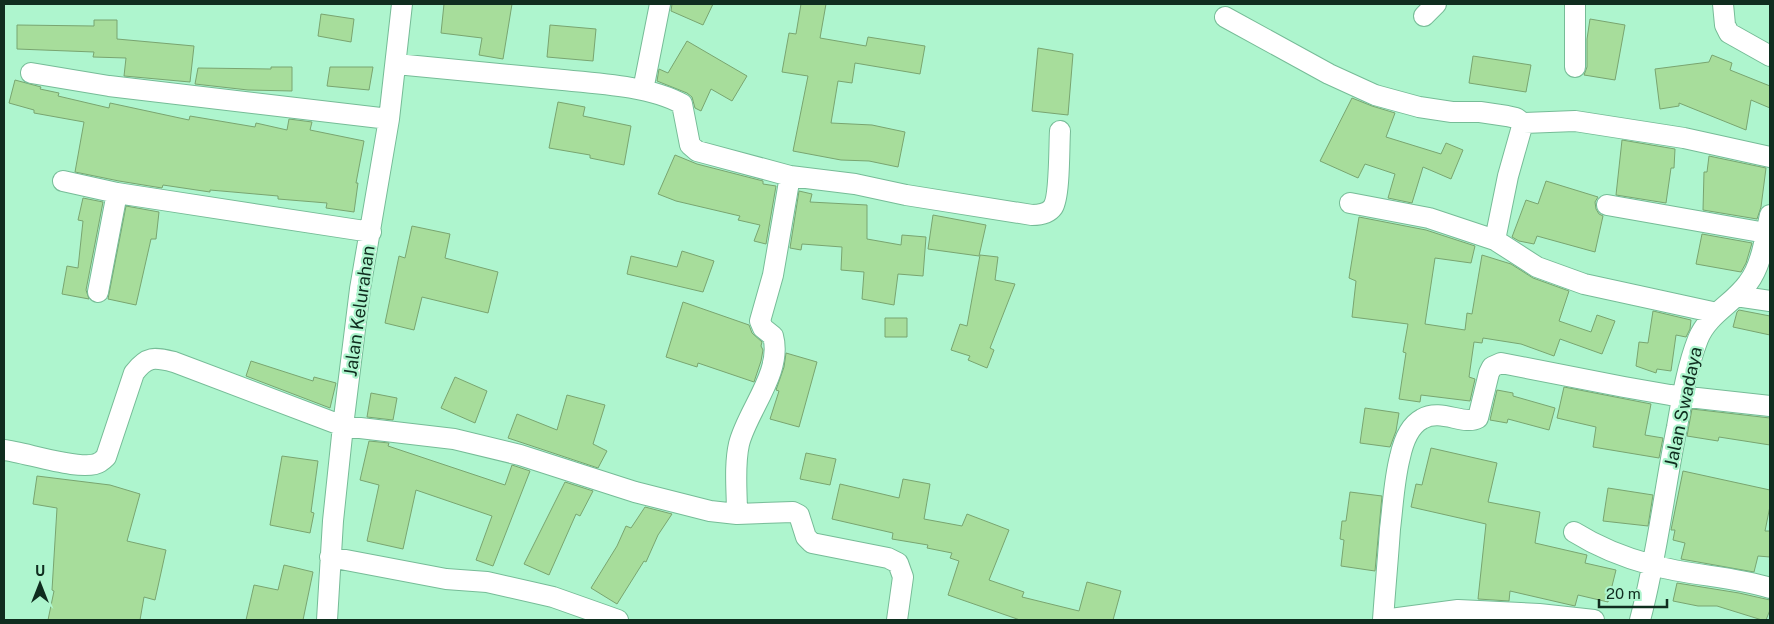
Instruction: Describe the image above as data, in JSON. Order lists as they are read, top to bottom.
{
  "streets": {
    "street": ["Jalan Kelurahan", "Jalan Swadaya"]
  },
  "scale_bar": "20 m",
  "north": "top"
}
